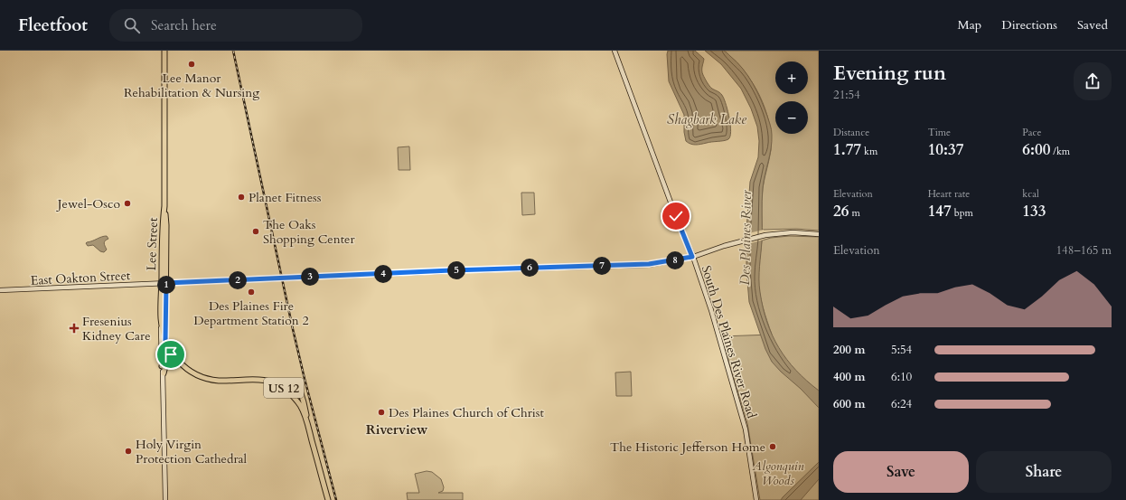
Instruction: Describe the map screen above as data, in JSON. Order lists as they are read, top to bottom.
{
  "streets": {
    "main road": [
      "Lee Street",
      "East Oakton Street",
      "South Des Plaines River Road",
      "US 12"
    ]
  },
  "crossings": [
    ["Lee Street", "East Oakton Street"],
    ["Lee Street", "US 12"],
    ["East Oakton Street", "South Des Plaines River Road"]
  ],
  "districts": ["Riverview"],
  "water": ["Shagbark Lake", "Des Plaines River"],
  "parks": ["Algonquin Woods"],
  "places": {
    "other": [
      "Lee Manor Rehabilitation & Nursing",
      "Planet Fitness",
      "Jewel-Osco",
      "The Oaks Shopping Center",
      "Des Plaines Fire Department Station 2",
      "Des Plaines Church of Christ",
      "The Historic Jefferson Home",
      "Holy Virgin Protection Cathedral"
    ],
    "health": ["Fresenius Kidney Care"]
  },
  "page": {
    "header": "Fleetfoot",
    "search": "Search here",
    "nav": ["Map", "Directions", "Saved"],
    "heading": ["Evening run", "21:54"],
    "map_buttons": ["+", "−"],
    "stats": [
      ["Distance", "1.77 km"],
      ["Time", "10:37"],
      ["Pace", "6:00 /km"],
      ["Elevation", "26 m"],
      ["Heart rate", "147 bpm"],
      ["kcal", "133"]
    ],
    "chart": ["Elevation", "148–165 m"],
    "pins": [
      "8",
      "7",
      "6",
      "5",
      "4",
      "3",
      "2",
      "1"
    ],
    "list": [
      {
        "name": "200 m",
        "note": "5:54"
      },
      {
        "name": "400 m",
        "note": "6:10"
      },
      {
        "name": "600 m",
        "note": "6:24"
      }
    ],
    "buttons": ["Save", "Share"]
  }
}
